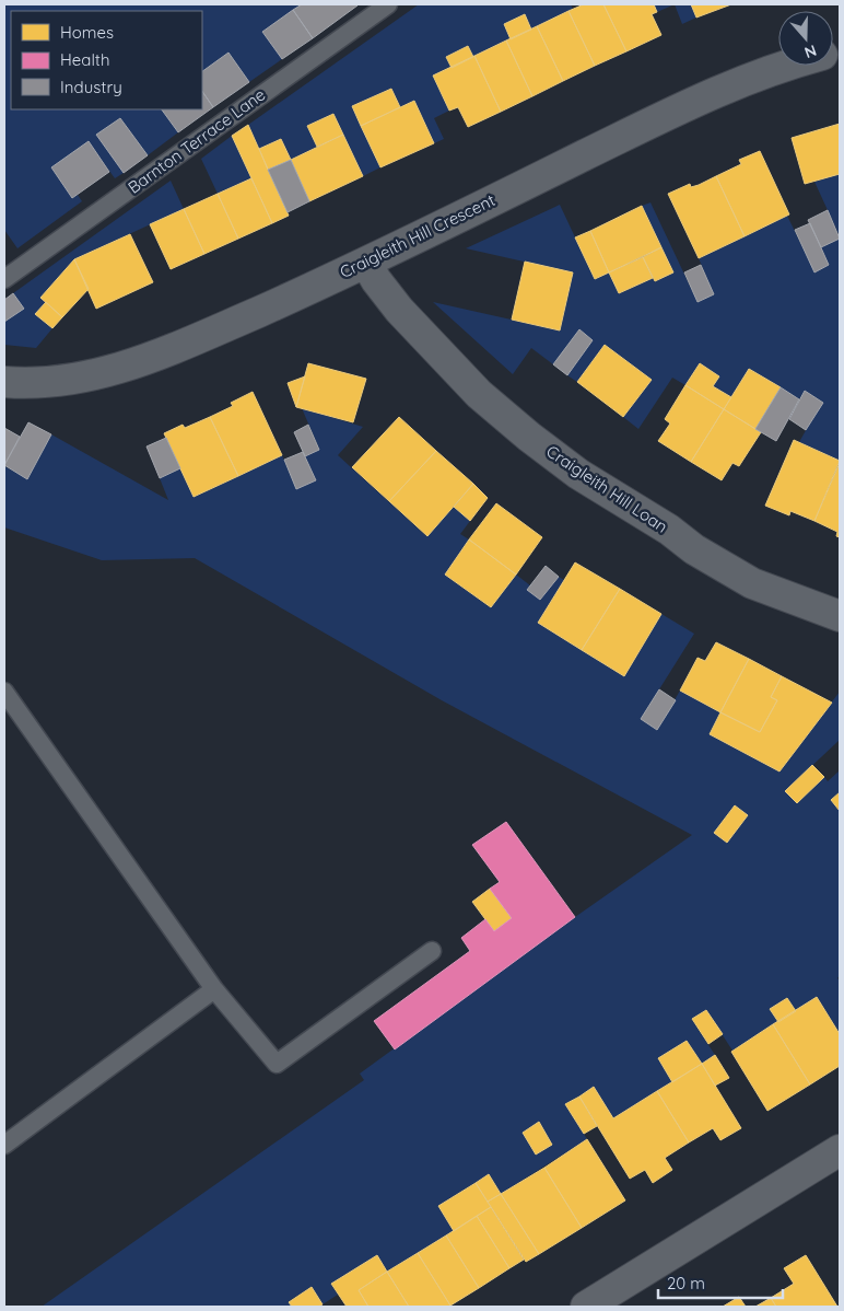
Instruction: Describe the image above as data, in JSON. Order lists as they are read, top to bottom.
{
  "streets": {
    "street": ["Craigleith Hill Crescent", "Craigleith Hill Loan"],
    "lane": ["Barnton Terrace Lane"]
  },
  "crossings": [
    ["Craigleith Hill Crescent", "Craigleith Hill Loan"]
  ],
  "legend": ["Homes", "Health", "Industry"],
  "scale_bar": "20 m",
  "north": "bottom"
}
